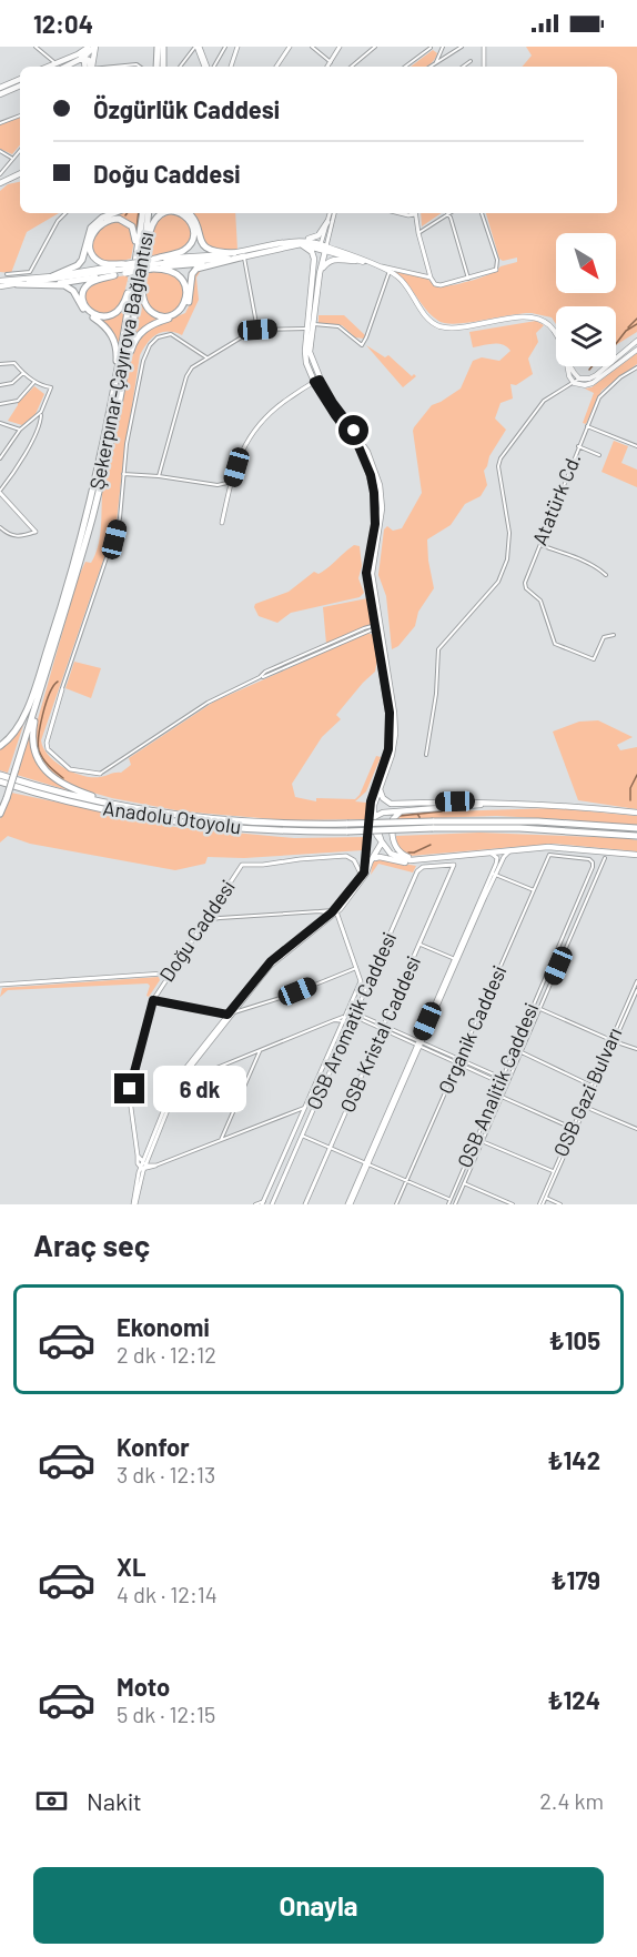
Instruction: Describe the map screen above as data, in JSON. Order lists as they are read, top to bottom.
{
  "streets": {
    "highway": ["Şekerpınar-Çayırova Bağlantısı", "Anadolu Otoyolu"],
    "street": [
      "Atatürk Cd.",
      "Doğu Caddesi",
      "OSB Aromatik Caddesi",
      "Organik Caddesi",
      "OSB Kristal Caddesi",
      "OSB Analitik Caddesi",
      "OSB Gazi Bulvarı"
    ]
  },
  "crossings": [
    ["OSB Aromatik Caddesi", "OSB Kristal Caddesi"],
    ["Organik Caddesi", "OSB Analitik Caddesi"]
  ],
  "north": "bottom right",
  "page": {
    "status": "12:04",
    "banner": ["Özgürlük Caddesi", "Doğu Caddesi"],
    "bubble": "6 dk",
    "heading": "Araç seç",
    "list": [
      {
        "name": "Ekonomi",
        "note": "2 dk · 12:12",
        "value": "₺105"
      },
      {
        "name": "Konfor",
        "note": "3 dk · 12:13",
        "value": "₺142"
      },
      {
        "name": "XL",
        "note": "4 dk · 12:14",
        "value": "₺179"
      },
      {
        "name": "Moto",
        "note": "5 dk · 12:15",
        "value": "₺124"
      }
    ],
    "pay": ["Nakit", "2.4 km"],
    "buttons": "Onayla"
  }
}
